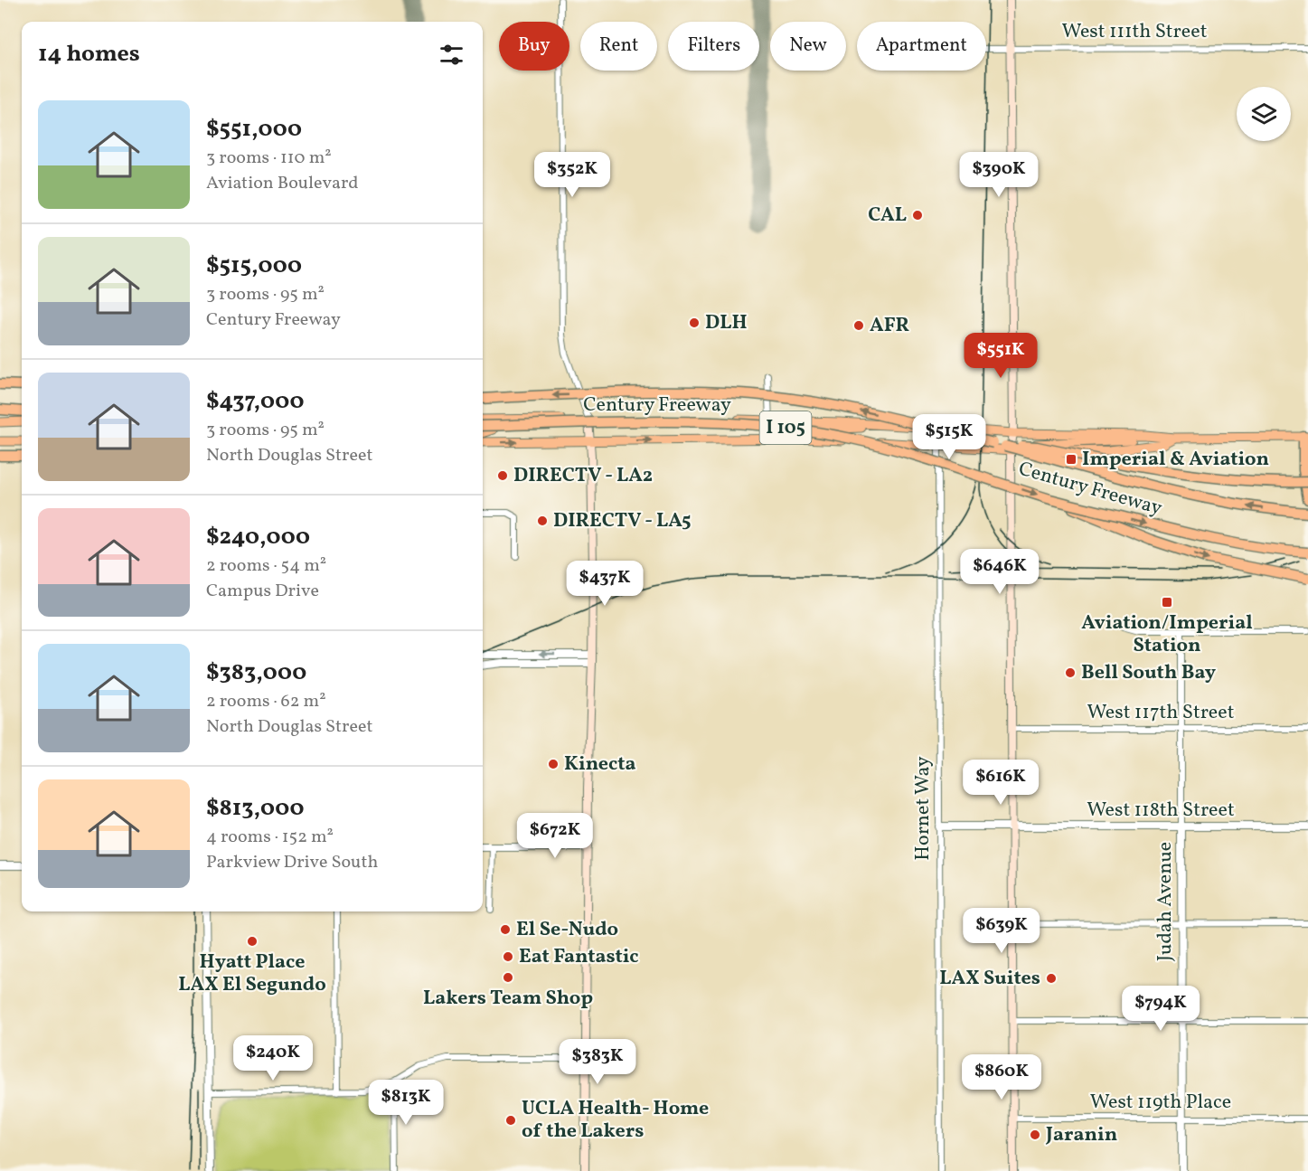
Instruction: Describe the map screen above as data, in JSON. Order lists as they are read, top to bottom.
{
  "streets": {
    "highway": ["Century Freeway", "I 105"],
    "street": [
      "West 111th Street",
      "West 117th Street",
      "Hornet Way",
      "West 118th Street",
      "Judah Avenue",
      "West 119th Place"
    ]
  },
  "crossings": [
    ["West 117th Street", "Judah Avenue"],
    ["Hornet Way", "West 118th Street"],
    ["West 118th Street", "Judah Avenue"],
    ["Judah Avenue", "West 119th Place"]
  ],
  "places": {
    "other": [
      "CAL",
      "DLH",
      "AFR",
      "DIRECTV - LA2",
      "DIRECTV - LA5",
      "Bell South Bay",
      "Kinecta",
      "El Se-Nudo",
      "Hyatt Place LAX El Segundo",
      "Eat Fantastic",
      "Lakers Team Shop",
      "LAX Suites",
      "UCLA Health- Home of the Lakers",
      "Jaranin"
    ],
    "transit": ["Imperial & Aviation", "Aviation/Imperial Station"]
  },
  "page": {
    "chip": [
      "Buy",
      "Rent",
      "Filters",
      "New",
      "Apartment"
    ],
    "heading": "14 homes",
    "list": [
      {
        "name": "$551,000",
        "note": "3 rooms · 110 m² · Aviation Boulevard"
      },
      {
        "name": "$515,000",
        "note": "3 rooms · 95 m² · Century Freeway"
      },
      {
        "name": "$437,000",
        "note": "3 rooms · 95 m² · North Douglas Street"
      },
      {
        "name": "$240,000",
        "note": "2 rooms · 54 m² · Campus Drive"
      },
      {
        "name": "$383,000",
        "note": "2 rooms · 62 m² · North Douglas Street"
      },
      {
        "name": "$813,000",
        "note": "4 rooms · 152 m² · Parkview Drive South"
      }
    ],
    "price": [
      "$352K",
      "$390K",
      "$551K",
      "$515K",
      "$646K",
      "$437K",
      "$616K",
      "$672K",
      "$639K",
      "$794K",
      "$240K",
      "$383K",
      "$860K",
      "$813K"
    ]
  }
}
